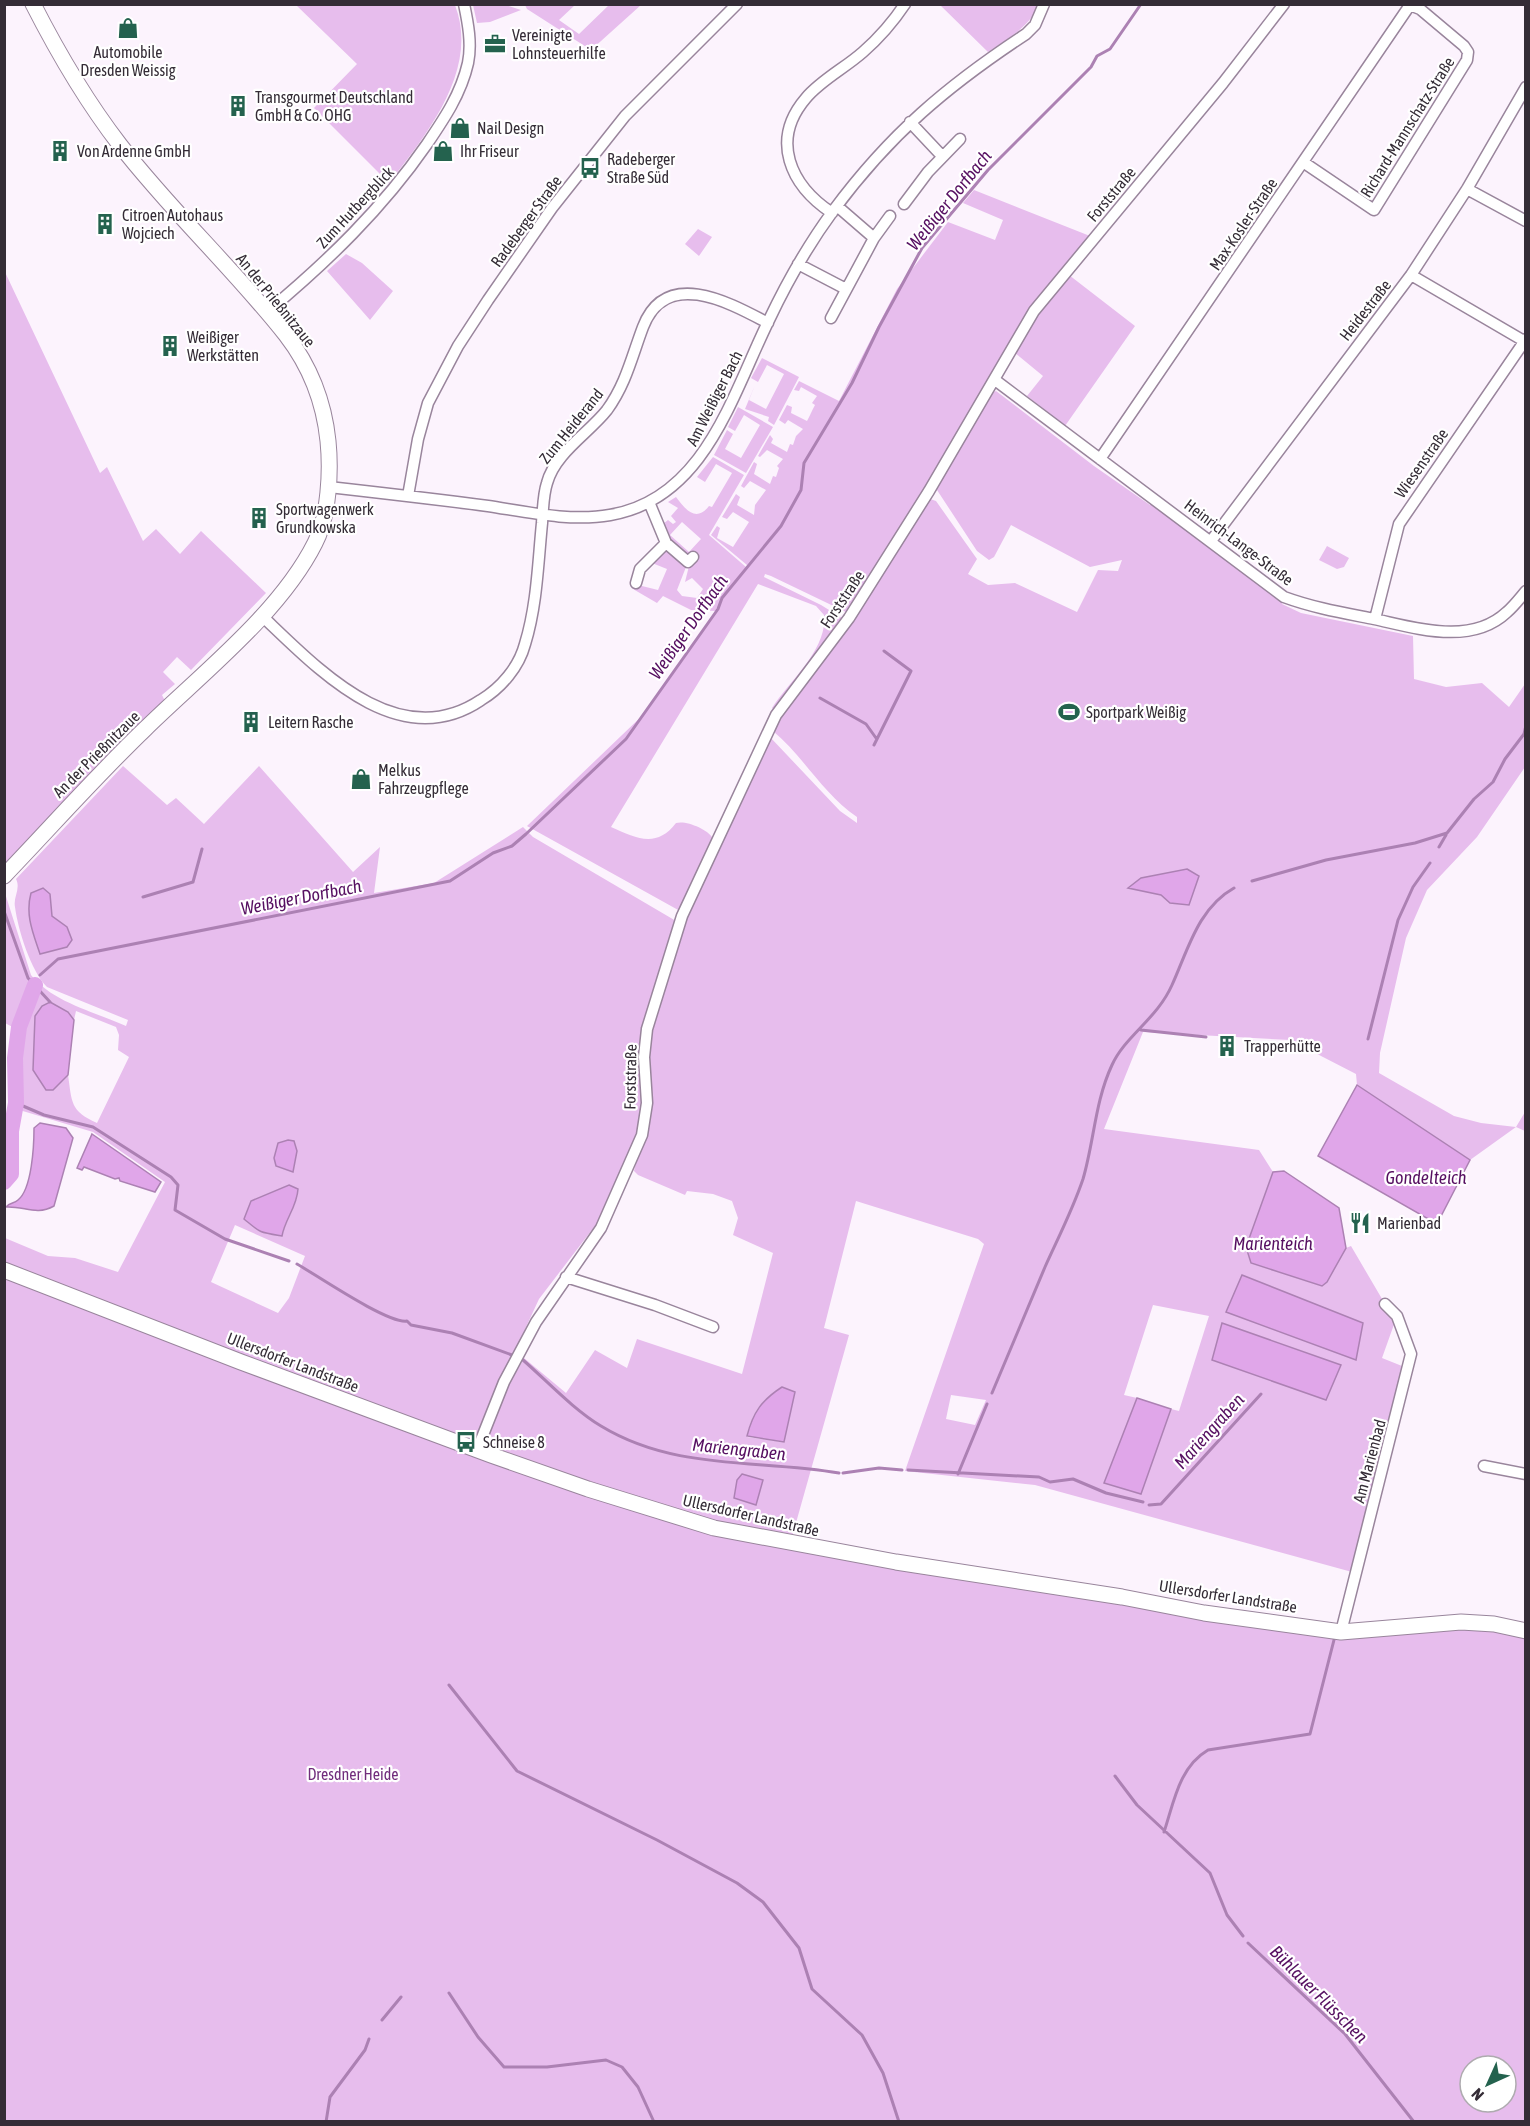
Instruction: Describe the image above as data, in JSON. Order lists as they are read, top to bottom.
{
  "streets": {
    "main road": ["An der Prießnitzaue", "Ullersdorfer Landstraße"],
    "street": [
      "Richard-Mannschatz-Straße",
      "Forststraße",
      "Zum Hutbergblick",
      "Radeberger Straße",
      "Max-Kosler-Straße",
      "Heidestraße",
      "Am Weißiger Bach",
      "Zum Heiderand",
      "Wiesenstraße",
      "Heinrich-Lange-Straße",
      "Am Marienbad"
    ]
  },
  "crossings": [
    ["Richard-Mannschatz-Straße", "Max-Kosler-Straße"],
    ["Forststraße", "Heinrich-Lange-Straße"],
    ["Forststraße", "Ullersdorfer Landstraße"],
    ["Zum Hutbergblick", "An der Prießnitzaue"],
    ["Max-Kosler-Straße", "Heinrich-Lange-Straße"],
    ["Heidestraße", "Heinrich-Lange-Straße"],
    ["Am Weißiger Bach", "Zum Heiderand"],
    ["Wiesenstraße", "Heinrich-Lange-Straße"],
    ["Ullersdorfer Landstraße", "Am Marienbad"]
  ],
  "water": [
    "Weißiger Dorfbach",
    "Gondelteich",
    "Marienteich",
    "Mariengraben",
    "Bühlauer Flüsschen"
  ],
  "parks": ["Dresdner Heide"],
  "places": {
    "shop": [
      "Automobile Dresden Weissig",
      "Nail Design",
      "Ihr Friseur",
      "Melkus Fahrzeugpflege"
    ],
    "office": ["Vereinigte Lohnsteuerhilfe"],
    "building": [
      "Transgourmet Deutschland GmbH & Co. OHG",
      "Von Ardenne GmbH",
      "Citroen Autohaus Wojciech",
      "Weißiger Werkstätten",
      "Sportwagenwerk Grundkowska",
      "Leitern Rasche",
      "Trapperhütte"
    ],
    "bus stop": ["Radeberger Straße Süd", "Schneise 8"],
    "sports": ["Sportpark Weißig"],
    "restaurant": ["Marienbad"]
  },
  "north": "bottom left"
}
